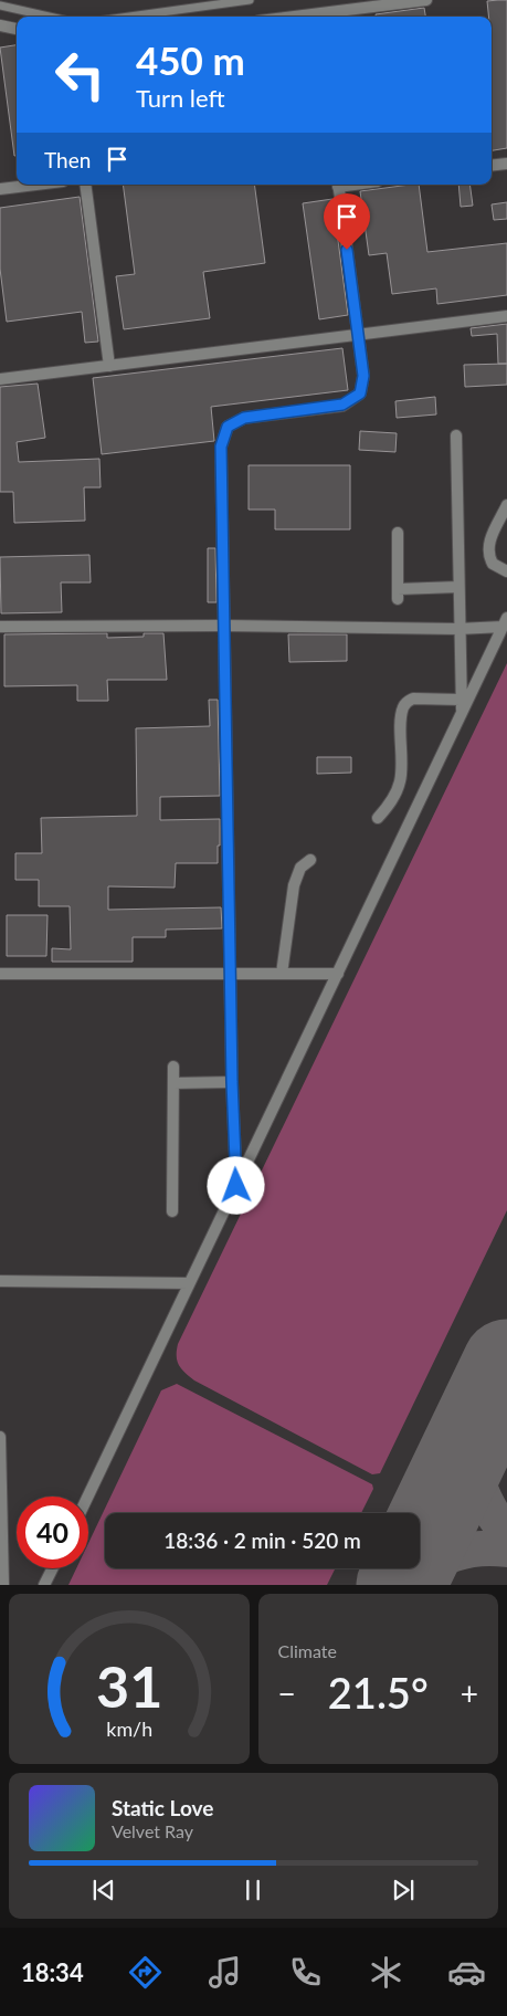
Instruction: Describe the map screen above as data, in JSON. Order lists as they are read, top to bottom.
{
  "page": {
    "turn": ["450 m", "Turn left"],
    "then": "Then",
    "limit": "40",
    "trip": "18:36 · 2 min · 520 m",
    "tile": "Climate",
    "heat": ["−", "21.5°", "+"],
    "song": ["Static Love", "Velvet Ray"],
    "tabs": "18:34",
    "gauge": ["31", "km/h"]
  }
}
